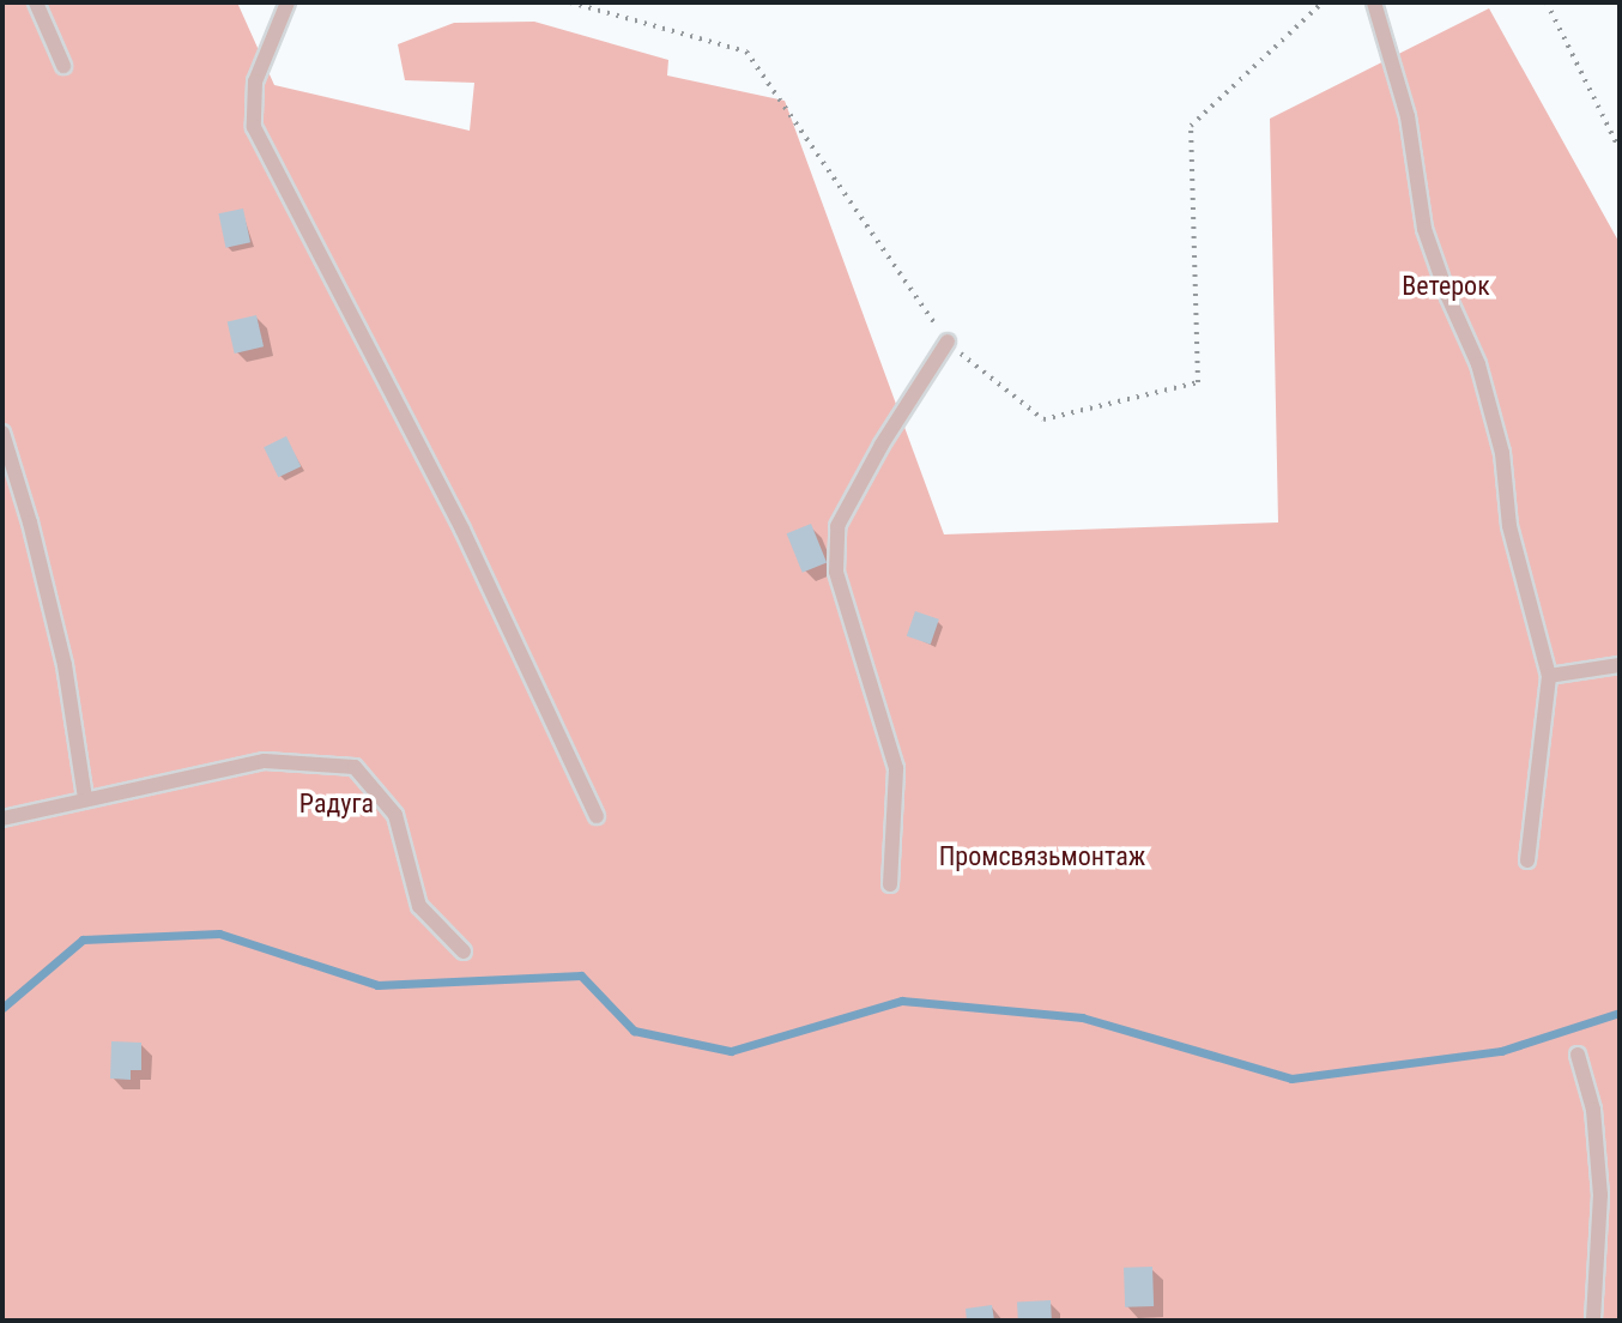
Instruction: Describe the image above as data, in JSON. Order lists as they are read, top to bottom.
{
  "parks": ["Ветерок", "Радуга", "Промсвязьмонтаж"]
}
